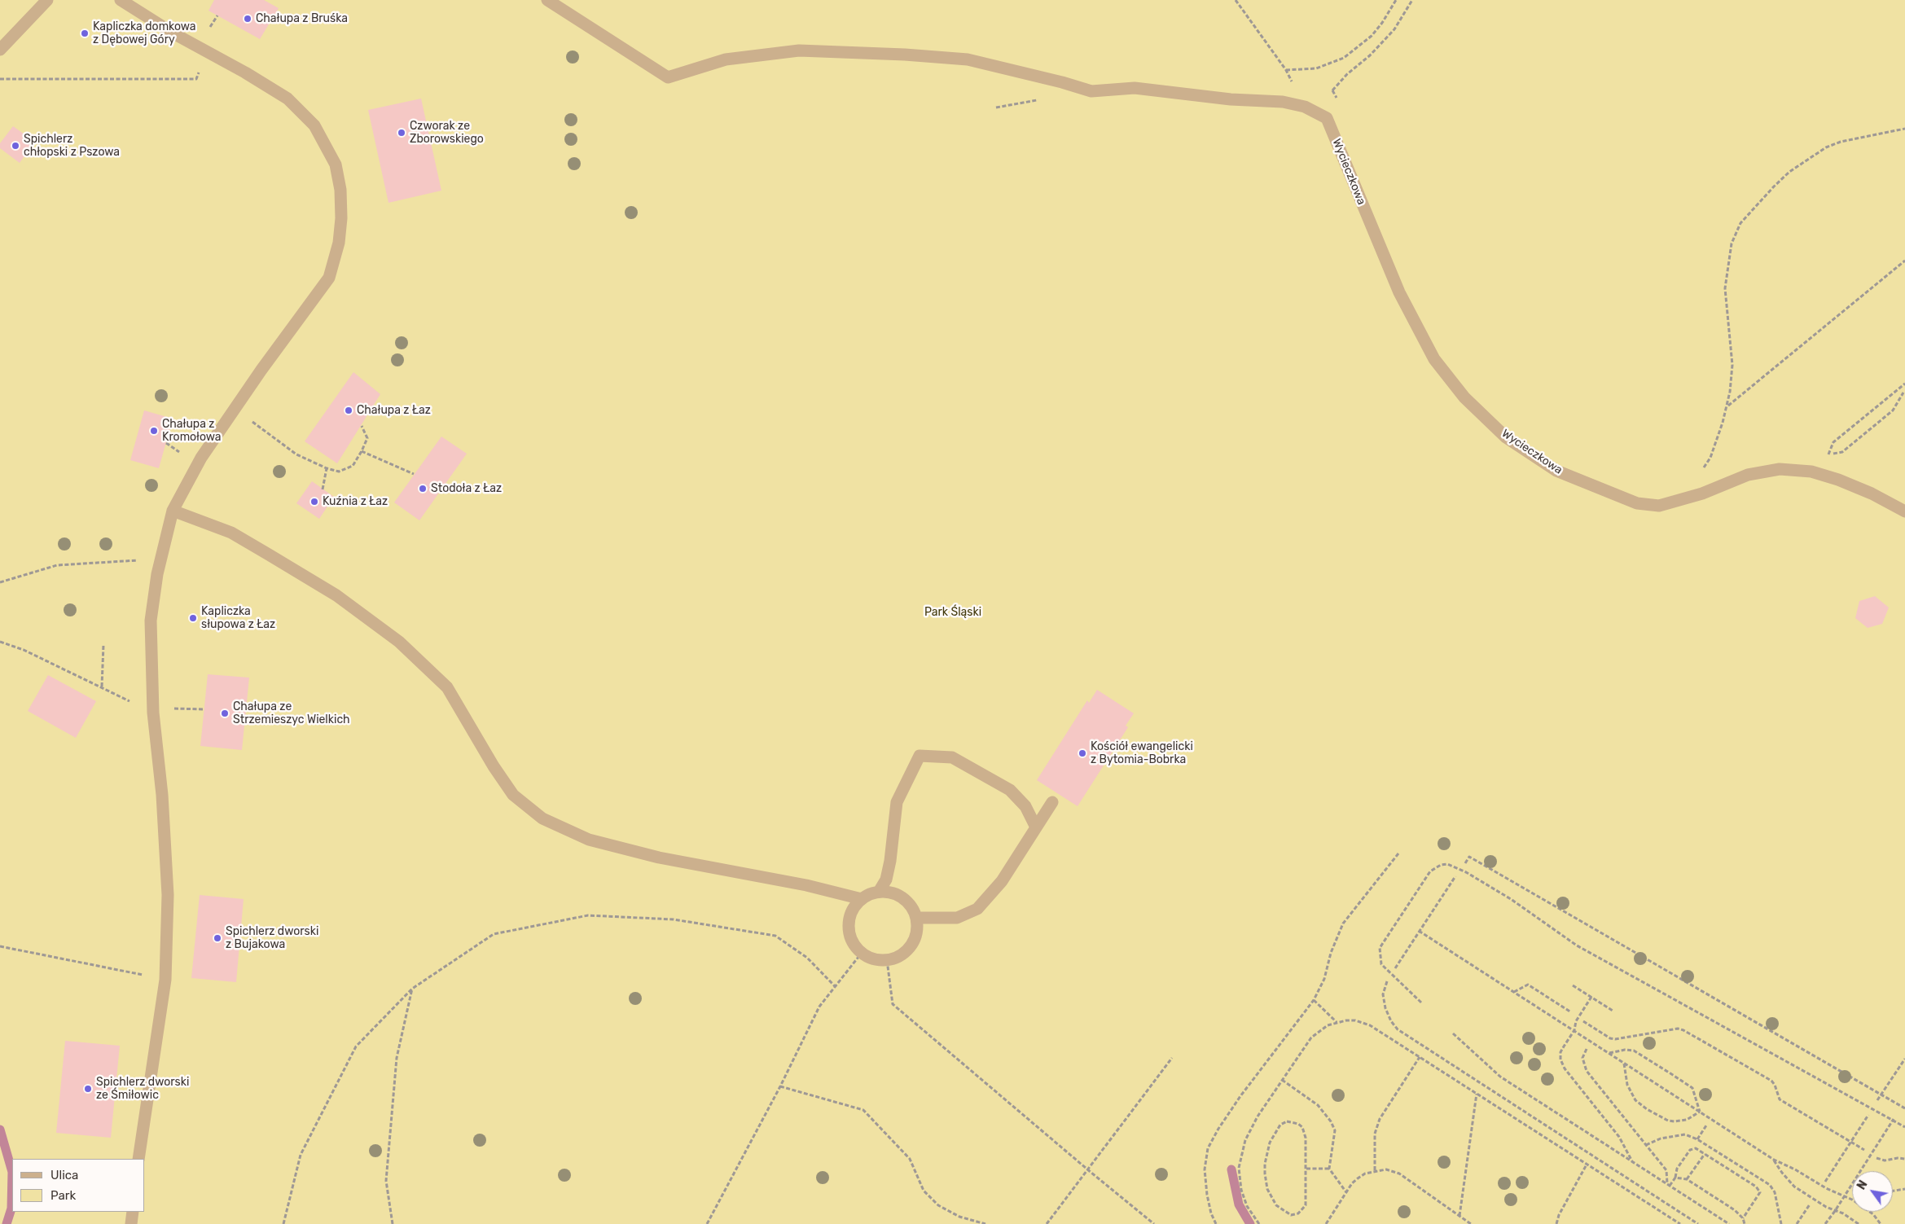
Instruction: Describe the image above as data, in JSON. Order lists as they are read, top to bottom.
{
  "streets": {
    "street": ["Wycieczkowa"]
  },
  "parks": ["Park Śląski"],
  "places": [
    "Chałupa z Bruśka",
    "Kapliczka domkowa z Dębowej Góry",
    "Czworak ze Zborowskiego",
    "Spichlerz chłopski z Pszowa",
    "Chałupa z Łaz",
    "Chałupa z Kromołowa",
    "Stodoła z Łaz",
    "Kuźnia z Łaz",
    "Kapliczka słupowa z Łaz",
    "Chałupa ze Strzemieszyc Wielkich",
    "Kościół ewangelicki z Bytomia-Bobrka",
    "Spichlerz dworski z Bujakowa",
    "Spichlerz dworski ze Śmiłowic"
  ],
  "legend": ["Ulica", "Park"],
  "north": "top left"
}
